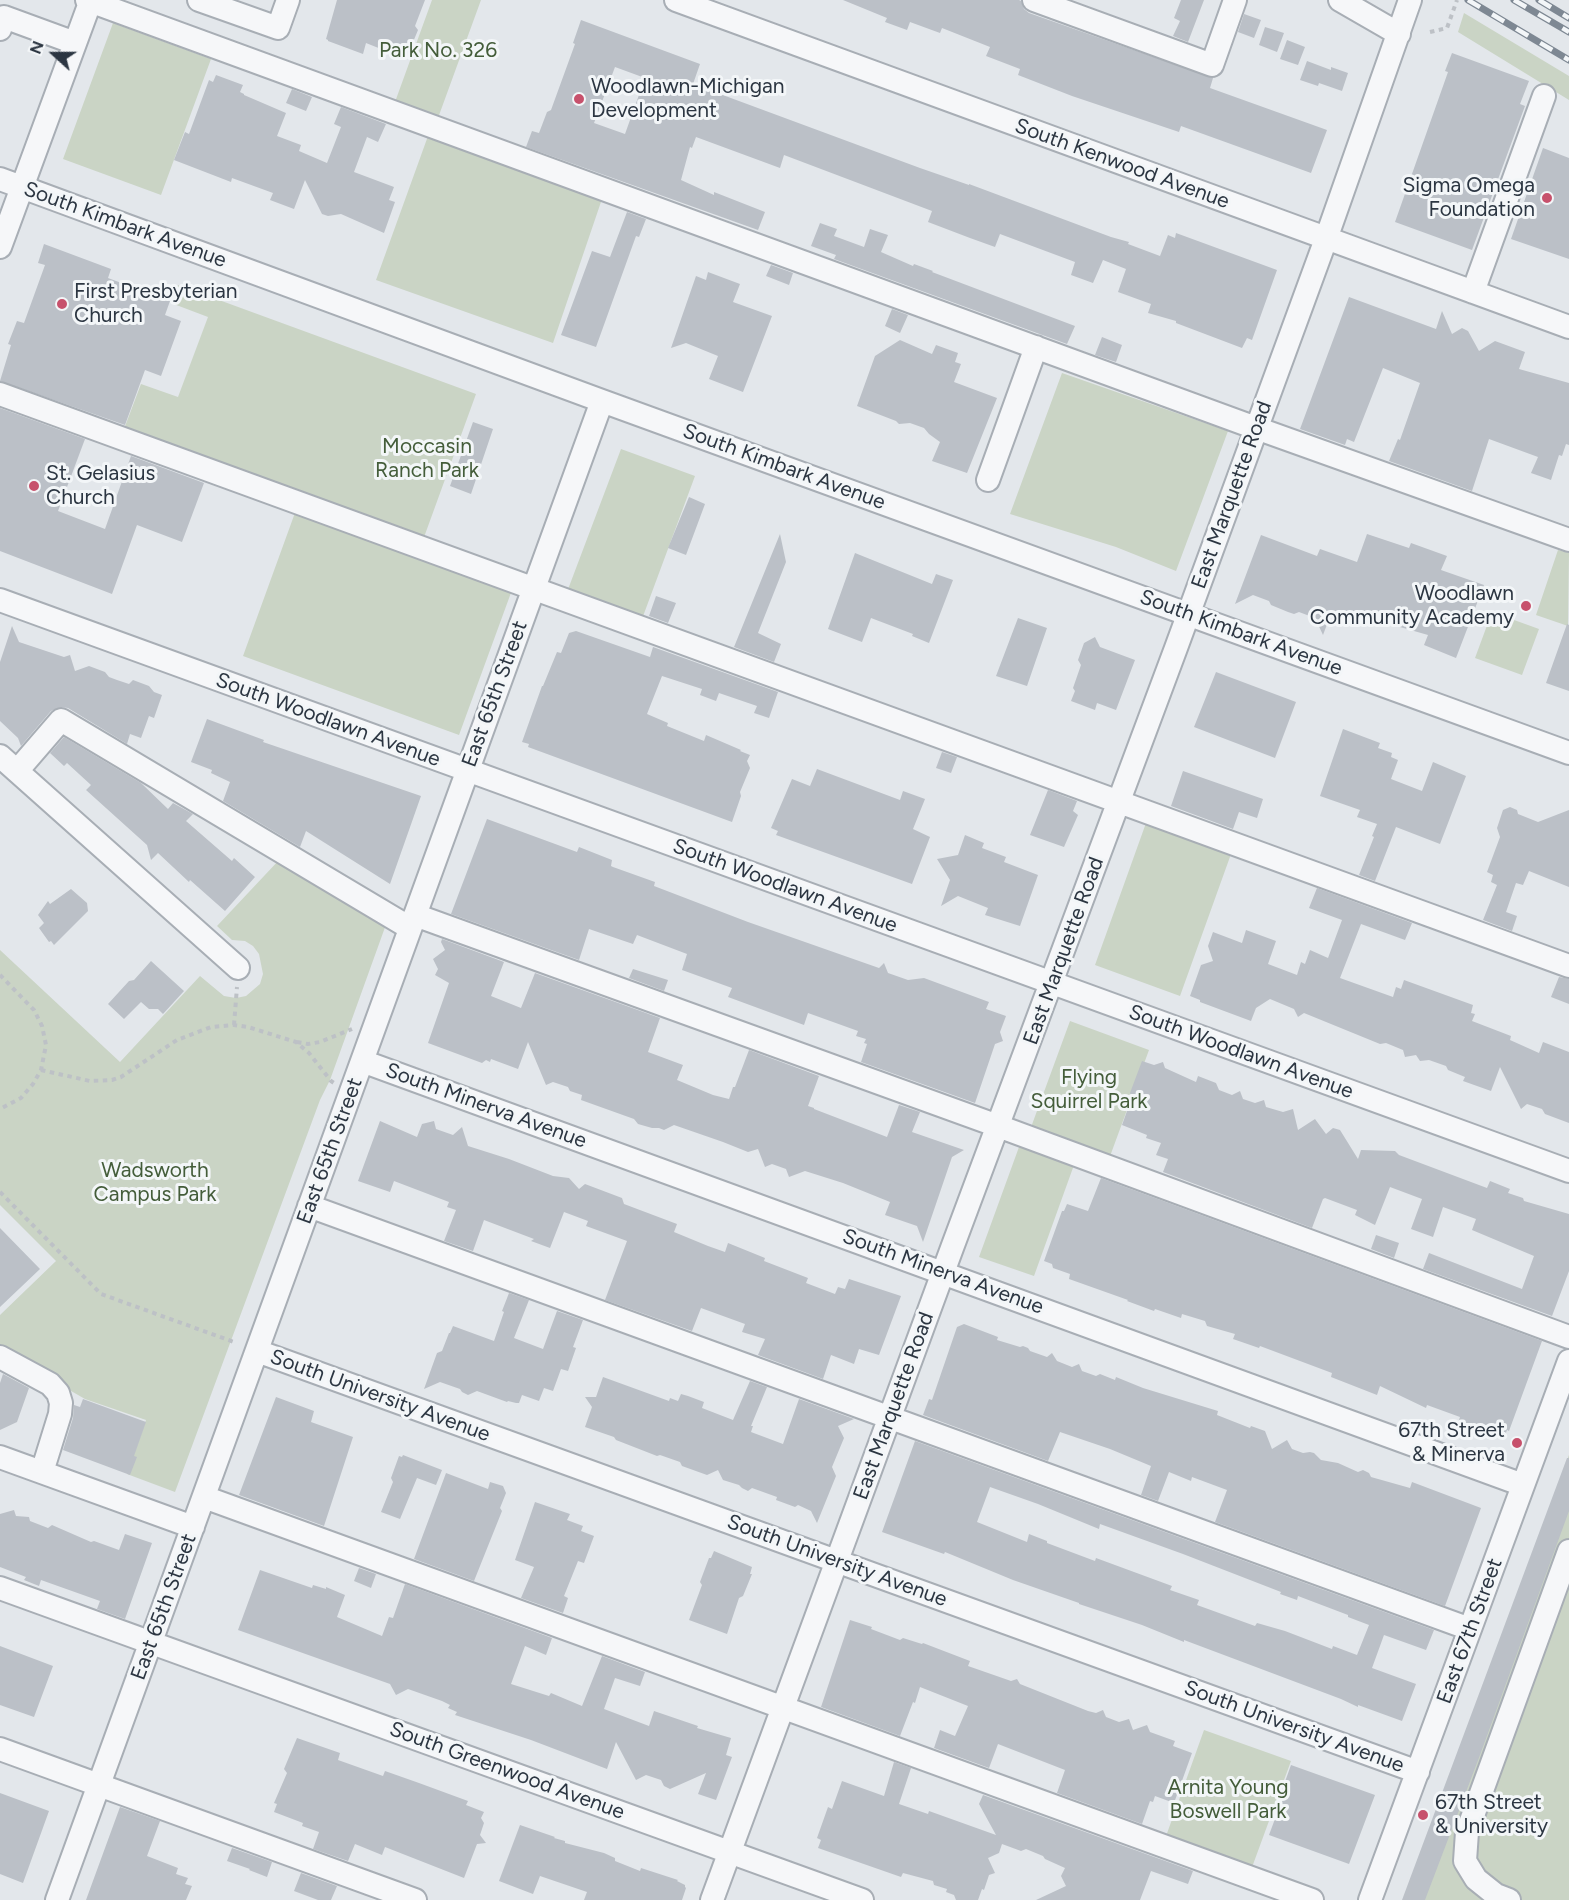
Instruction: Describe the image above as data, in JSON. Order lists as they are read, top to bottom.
{
  "streets": {
    "street": [
      "South Kenwood Avenue",
      "South Kimbark Avenue",
      "East Marquette Road",
      "East 65th Street",
      "South Woodlawn Avenue",
      "South Minerva Avenue",
      "South University Avenue",
      "East 67th Street",
      "South Greenwood Avenue"
    ]
  },
  "crossings": [
    ["South Kenwood Avenue", "East Marquette Road"],
    ["South Kimbark Avenue", "East Marquette Road"],
    ["South Kimbark Avenue", "East 65th Street"],
    ["East Marquette Road", "South Woodlawn Avenue"],
    ["East Marquette Road", "South Minerva Avenue"],
    ["East Marquette Road", "South University Avenue"],
    ["East Marquette Road", "South Greenwood Avenue"],
    ["East 65th Street", "South Woodlawn Avenue"],
    ["East 65th Street", "South Minerva Avenue"],
    ["East 65th Street", "South University Avenue"],
    ["East 65th Street", "South Greenwood Avenue"],
    ["South Minerva Avenue", "East 67th Street"],
    ["South University Avenue", "East 67th Street"]
  ],
  "parks": [
    "Park No. 326",
    "Moccasin Ranch Park",
    "Flying Squirrel Park",
    "Wadsworth Campus Park",
    "Arnita Young Boswell Park"
  ],
  "places": [
    "Woodlawn-Michigan Development",
    "Sigma Omega Foundation",
    "First Presbyterian Church",
    "St. Gelasius Church",
    "Woodlawn Community Academy",
    "67th Street & Minerva",
    "67th Street & University"
  ],
  "north": "left"
}
